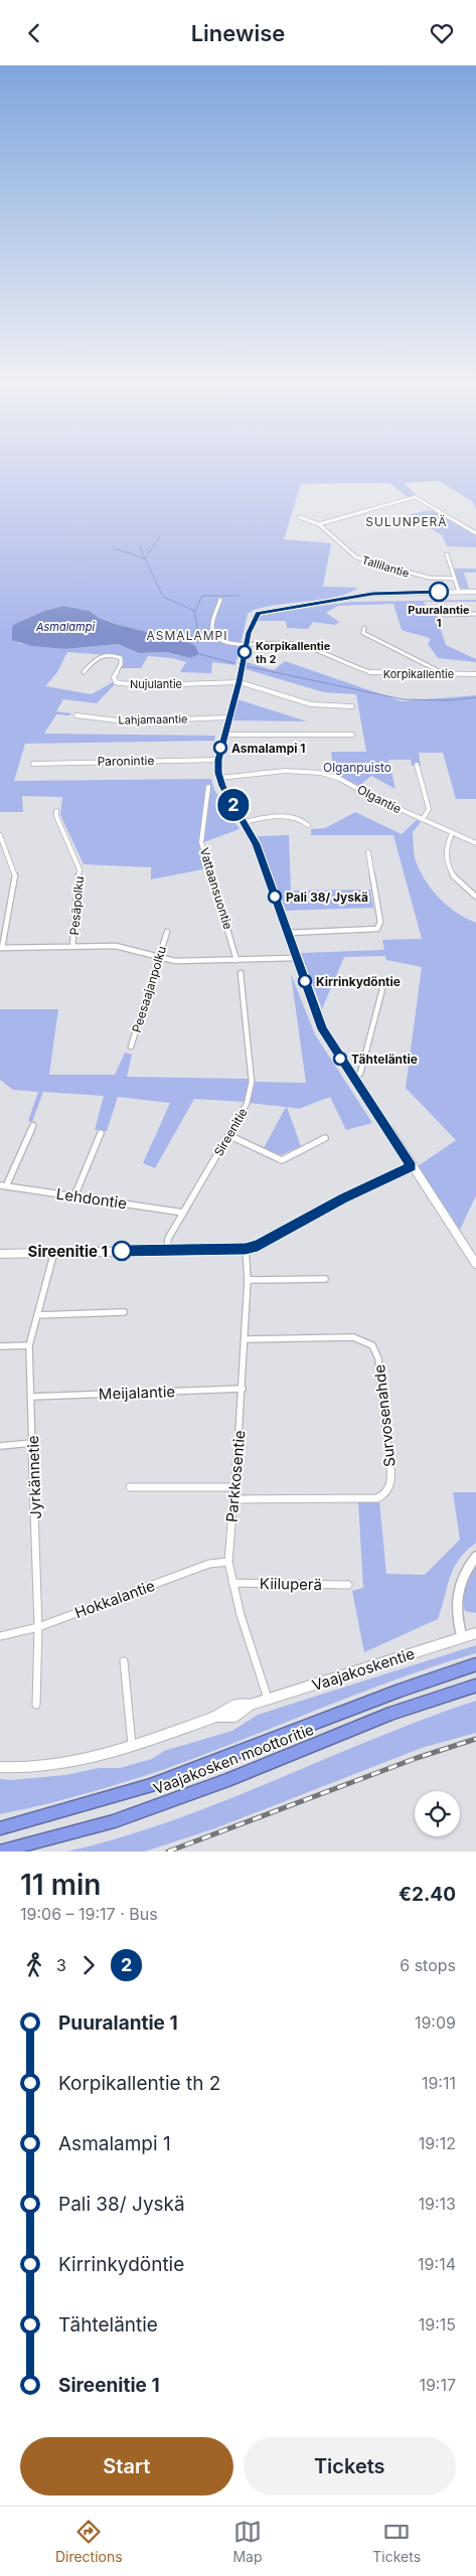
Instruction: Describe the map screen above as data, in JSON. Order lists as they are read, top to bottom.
{
  "streets": {
    "highway": ["Vaajakosken moottoritie"],
    "main road": ["Vaajakoskentie"],
    "street": [
      "Tallilantie",
      "Korpikallentie",
      "Nujulantie",
      "Lahjamaantie",
      "Paronintie",
      "Olgantie",
      "Vattaansuontie",
      "Pesäpolku",
      "Peesaajanpolku",
      "Sireenitie",
      "Lehdontie",
      "Meijalantie",
      "Survosenahde",
      "Parkkosentie",
      "Jyrkännetie",
      "Kiiluperä",
      "Hokkalantie"
    ]
  },
  "crossings": [
    ["Sireenitie", "Lehdontie"],
    ["Meijalantie", "Parkkosentie"],
    ["Meijalantie", "Jyrkännetie"],
    ["Survosenahde", "Parkkosentie"],
    ["Parkkosentie", "Kiiluperä"],
    ["Parkkosentie", "Hokkalantie"],
    ["Parkkosentie", "Vaajakoskentie"],
    ["Jyrkännetie", "Hokkalantie"]
  ],
  "districts": ["SULUNPERÄ", "ASMALAMPI"],
  "water": ["Asmalampi"],
  "parks": ["Olganpuisto"],
  "places": [
    "Puuralantie 1",
    "Korpikallentie th 2",
    "Asmalampi 1",
    "Pali 38/ Jyskä",
    "Kirrinkydöntie",
    "Tähteläntie",
    "Sireenitie 1"
  ],
  "lines": ["bus line 2"],
  "page": {
    "header": "Linewise",
    "on_map": "2",
    "heading": ["11 min", "19:06 – 19:17 · Bus", "€2.40"],
    "legs": ["3", "2", "6 stops"],
    "list": [
      {
        "name": "Puuralantie 1",
        "value": "19:09"
      },
      {
        "name": "Korpikallentie th 2",
        "value": "19:11"
      },
      {
        "name": "Asmalampi 1",
        "value": "19:12"
      },
      {
        "name": "Pali 38/ Jyskä",
        "value": "19:13"
      },
      {
        "name": "Kirrinkydöntie",
        "value": "19:14"
      },
      {
        "name": "Tähteläntie",
        "value": "19:15"
      },
      {
        "name": "Sireenitie 1",
        "value": "19:17"
      }
    ],
    "buttons": ["Start", "Tickets"],
    "tabs": ["Directions", "Map", "Tickets"]
  }
}
